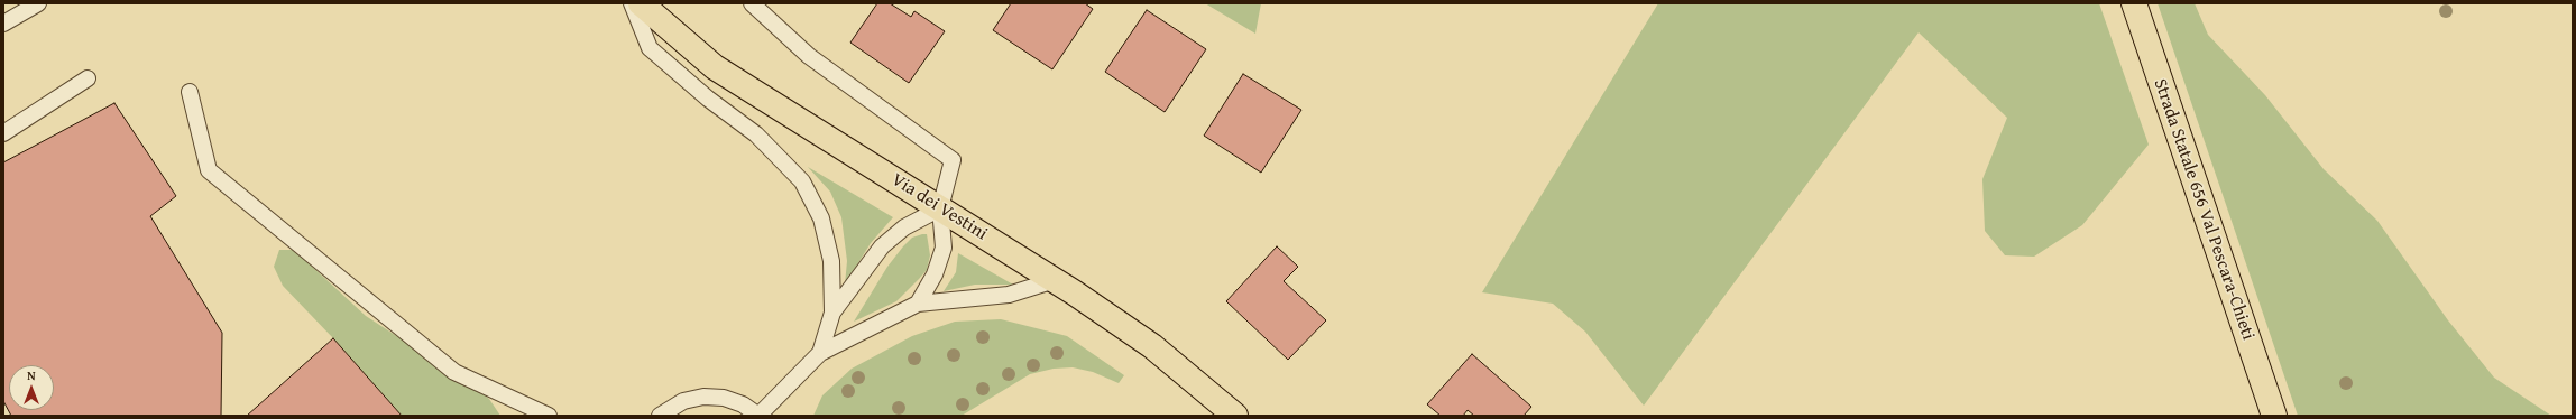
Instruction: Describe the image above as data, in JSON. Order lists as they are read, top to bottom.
{
  "streets": {
    "main road": ["Via dei Vestini", "Strada Statale 656 Val Pescara-Chieti"]
  },
  "north": "top"
}
